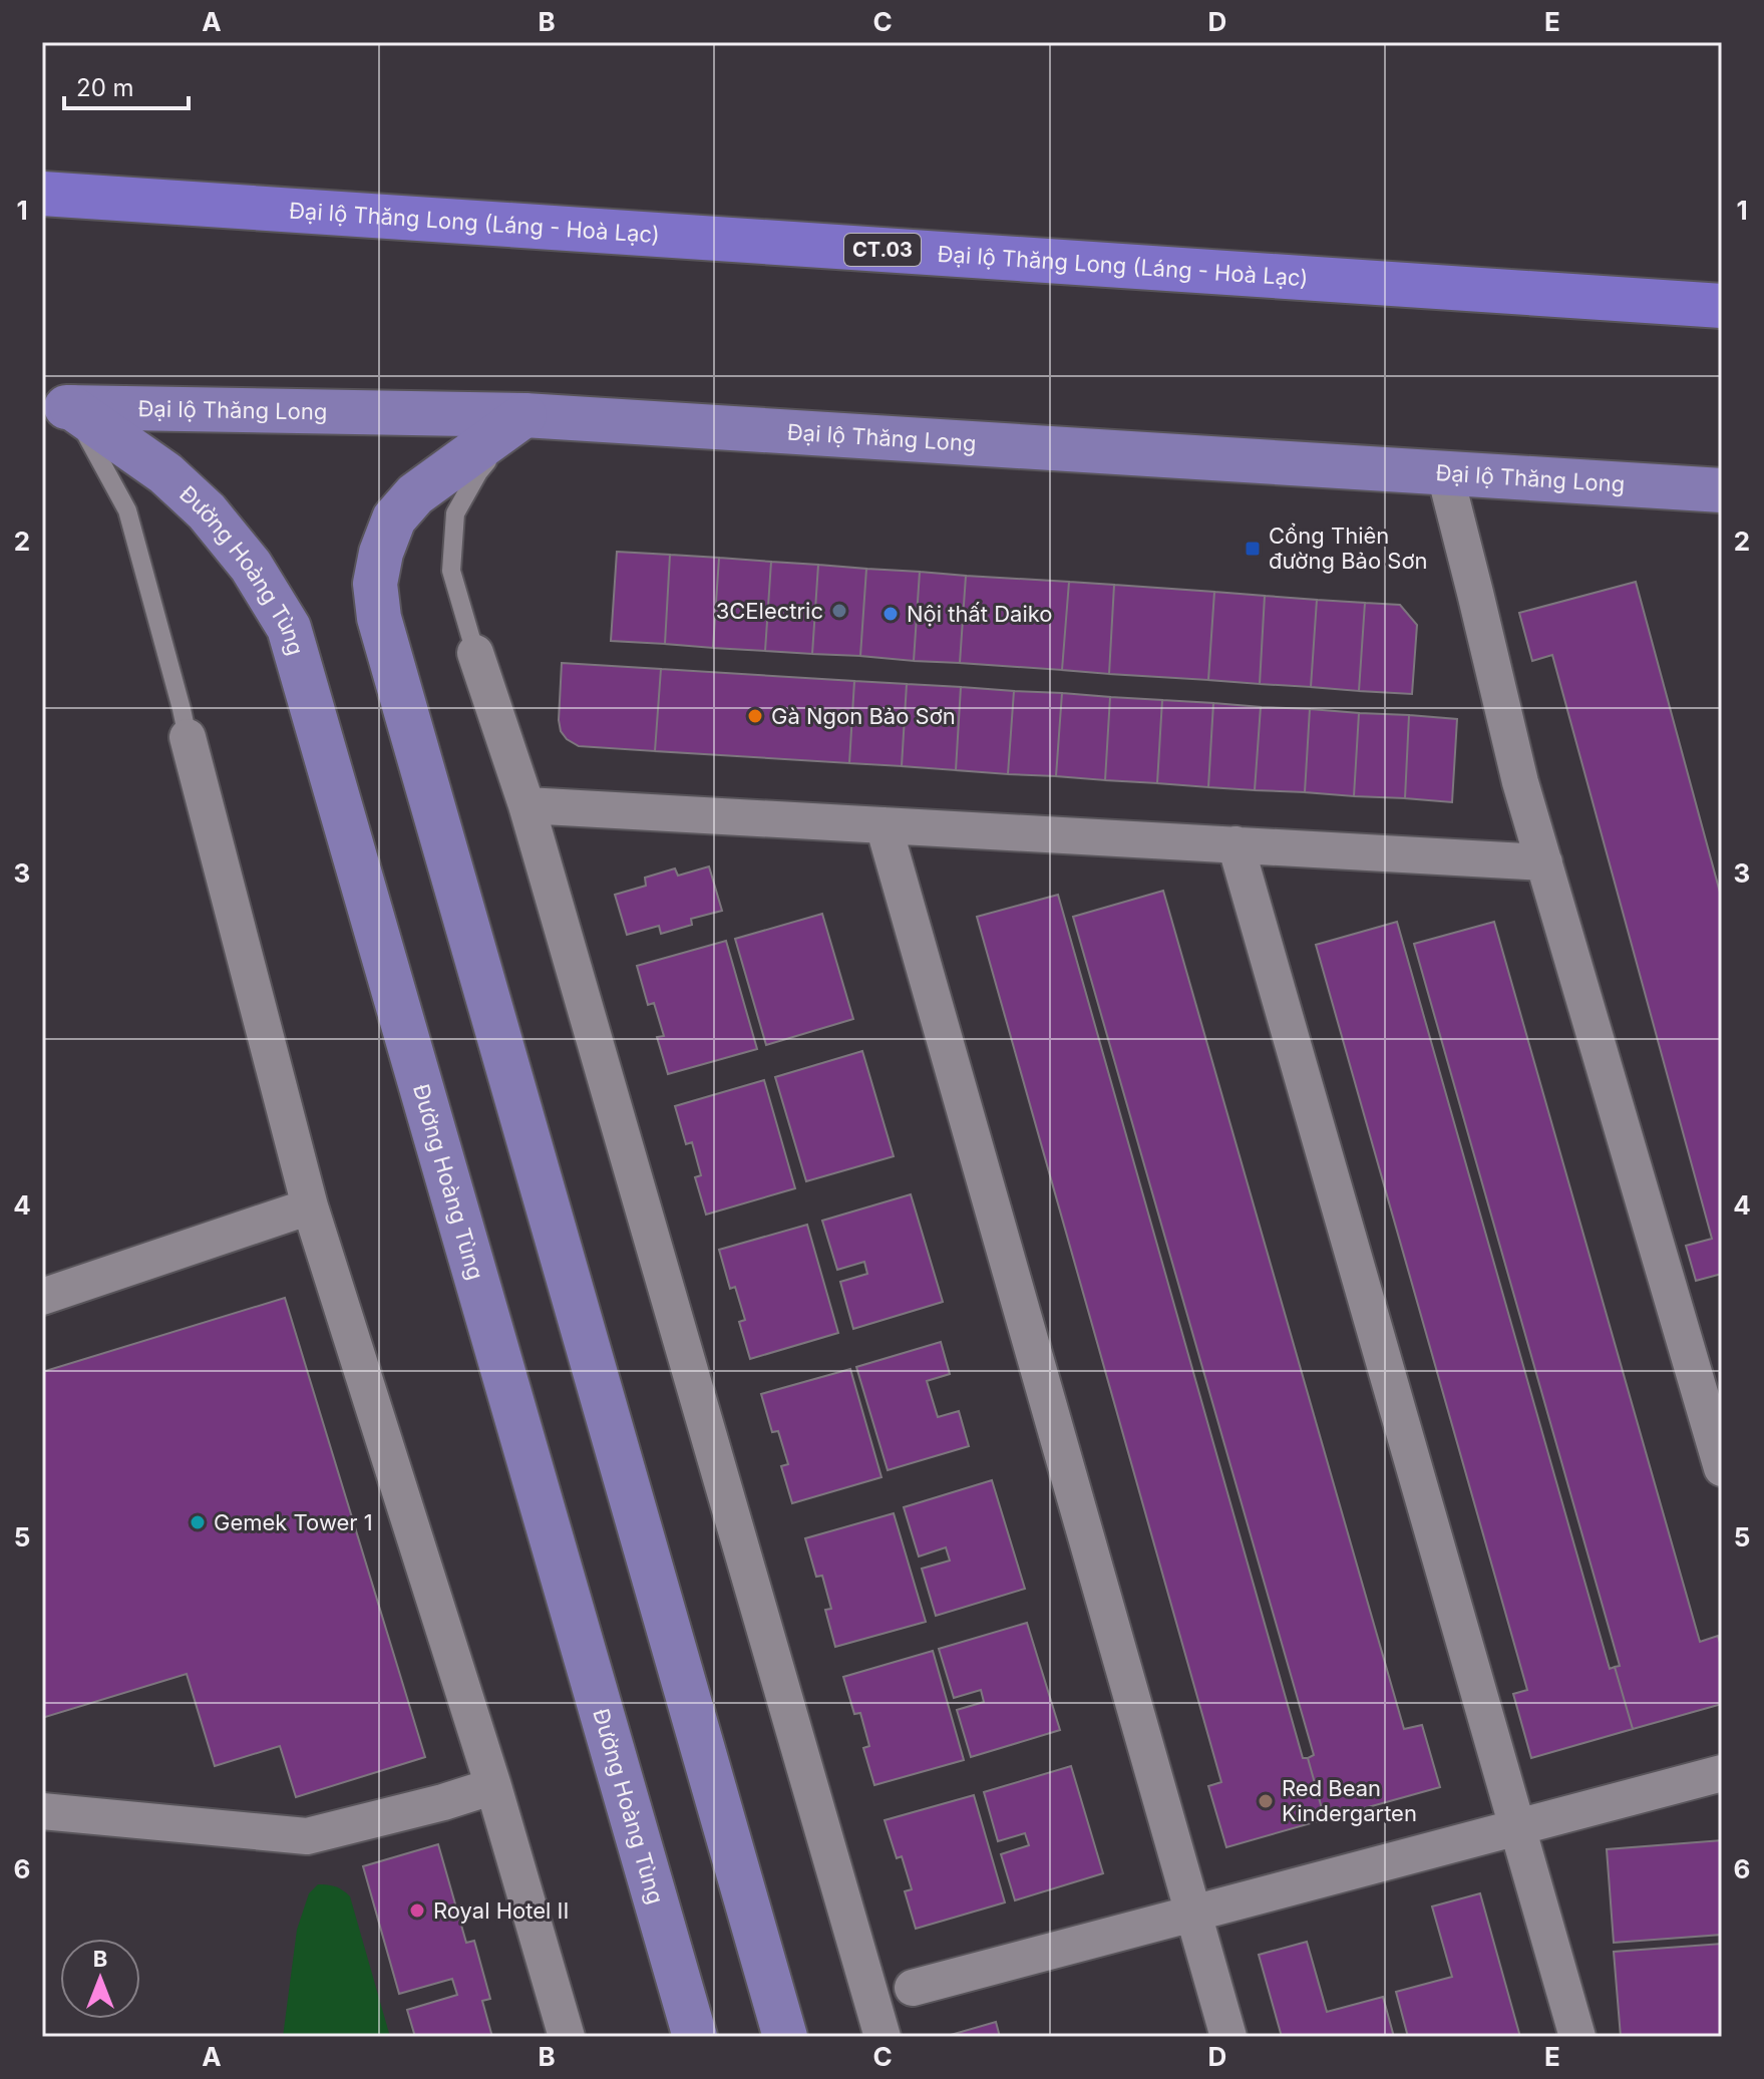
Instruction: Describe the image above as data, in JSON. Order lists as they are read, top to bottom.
{
  "streets": {
    "highway": ["Đại lộ Thăng Long (Láng - Hoà Lạc)", "CT.03"],
    "main road": ["Đại lộ Thăng Long", "Đường Hoàng Tùng"]
  },
  "crossings": [
    ["Đại lộ Thăng Long", "Đường Hoàng Tùng"]
  ],
  "places": {
    "transit": ["Cổng Thiên đường Bảo Sơn"],
    "other": [
      "3CElectric",
      "Nội thất Daiko",
      "Gà Ngon Bảo Sơn",
      "Gemek Tower 1",
      "Red Bean Kindergarten",
      "Royal Hotel II"
    ]
  },
  "scale_bar": "20 m",
  "north": "top",
  "grid": {
    "columns": [
      "A",
      "B",
      "C",
      "D",
      "E"
    ],
    "rows": [
      "1",
      "2",
      "3",
      "4",
      "5",
      "6"
    ]
  }
}
